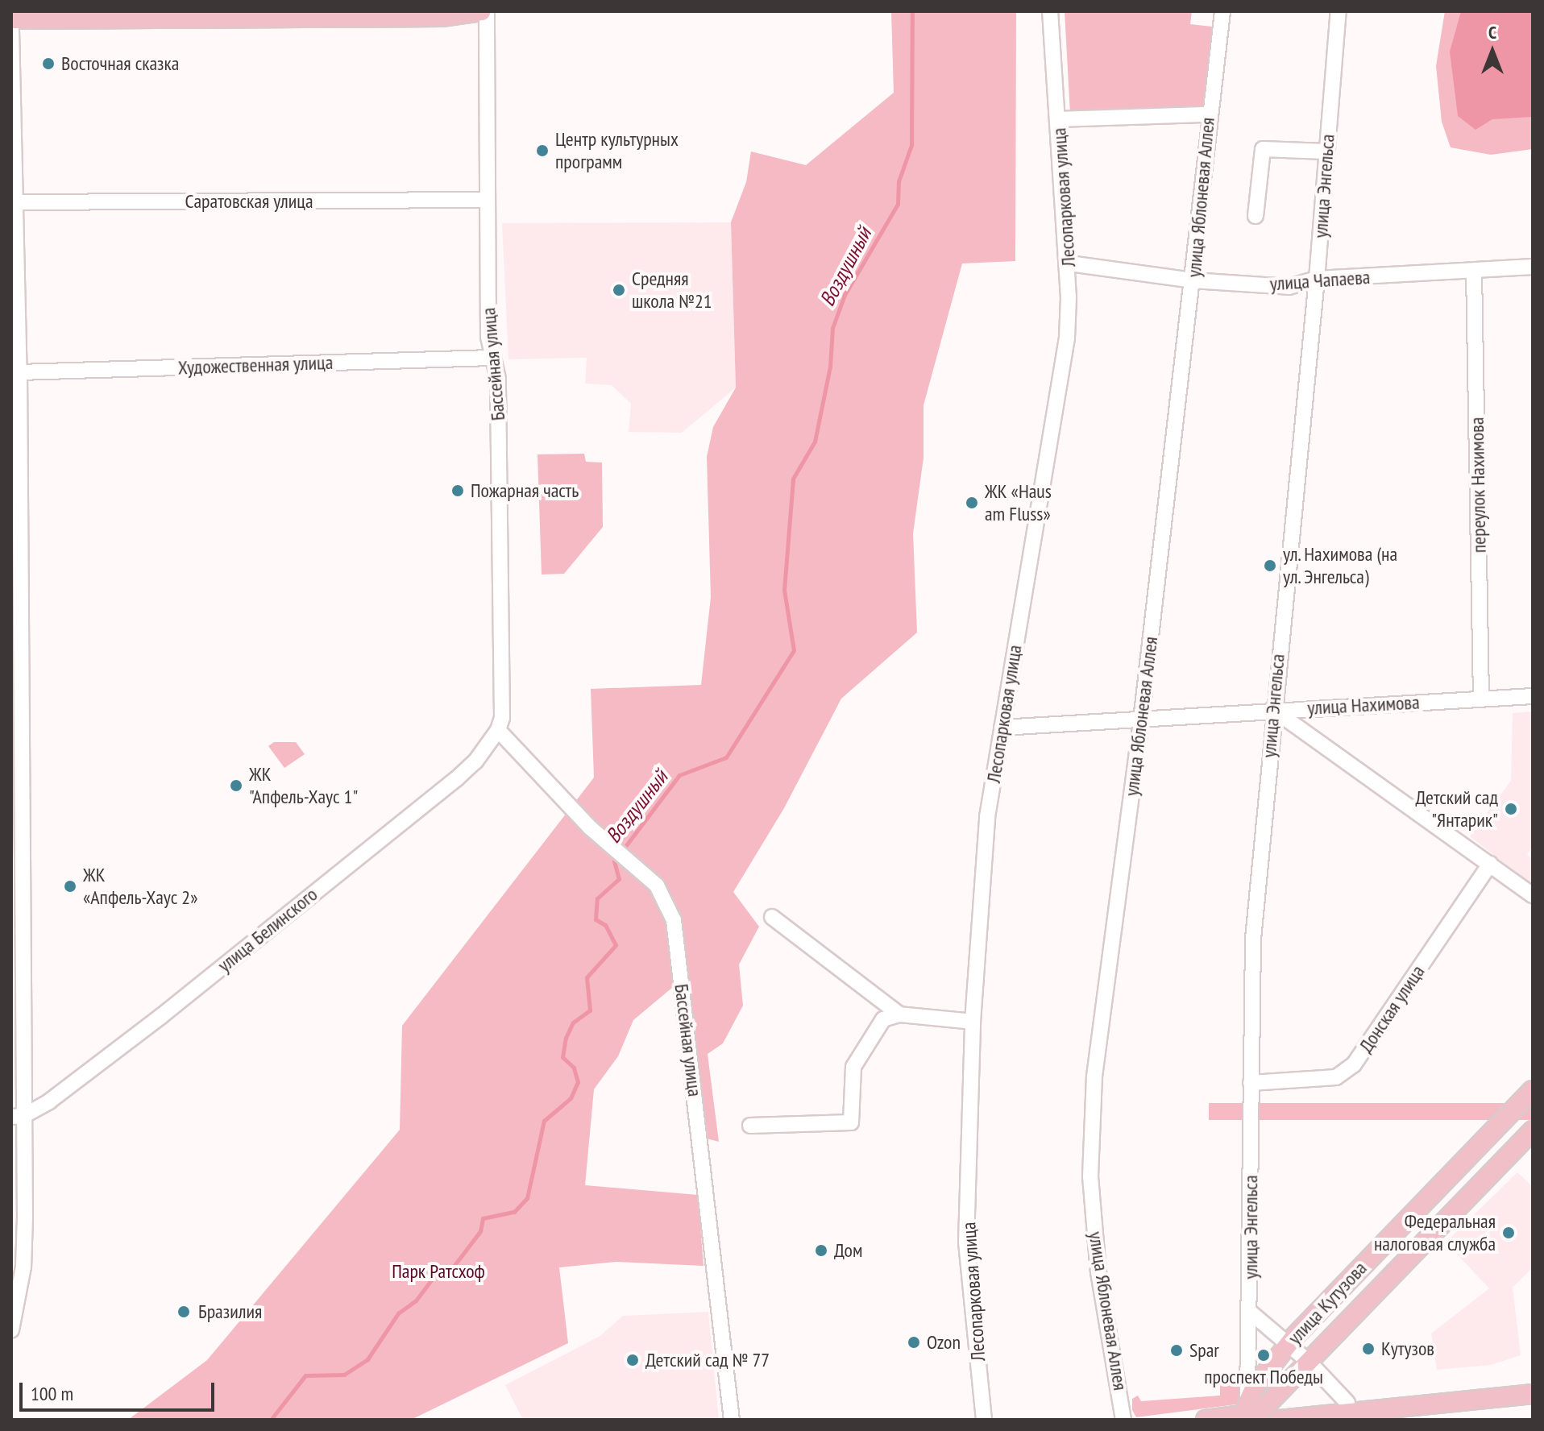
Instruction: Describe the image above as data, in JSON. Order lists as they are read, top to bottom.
{
  "streets": {
    "main road": ["улица Кутузова"],
    "street": [
      "улица Энгельса",
      "Лесопарковая улица",
      "улица Яблоневая Аллея",
      "Саратовская улица",
      "улица Чапаева",
      "Бассейная улица",
      "Художественная улица",
      "переулок Нахимова",
      "улица Нахимова",
      "улица Белинского",
      "Донская улица"
    ]
  },
  "crossings": [
    ["улица Энгельса", "улица Чапаева"],
    ["улица Энгельса", "улица Нахимова"],
    ["улица Энгельса", "Донская улица"],
    ["улица Энгельса", "улица Кутузова"],
    ["Лесопарковая улица", "улица Чапаева"],
    ["Лесопарковая улица", "улица Нахимова"],
    ["улица Яблоневая Аллея", "улица Чапаева"],
    ["улица Яблоневая Аллея", "улица Нахимова"],
    ["Саратовская улица", "Бассейная улица"],
    ["улица Чапаева", "переулок Нахимова"],
    ["Бассейная улица", "Художественная улица"],
    ["Бассейная улица", "улица Белинского"],
    ["переулок Нахимова", "улица Нахимова"]
  ],
  "water": ["Воздушный"],
  "parks": ["Парк Ратсхоф"],
  "places": [
    "Восточная сказка",
    "Центр культурных программ",
    "Средняя школа №21",
    "Пожарная часть",
    "ЖК «Haus am Fluss»",
    "ул. Нахимова (на ул. Энгельса)",
    "ЖК \"Апфель-Хаус 1\"",
    "Детский сад \"Янтарик\"",
    "ЖК «Апфель-Хаус 2»",
    "Федеральная налоговая служба",
    "Дом",
    "Бразилия",
    "Ozon",
    "Кутузов",
    "Spar",
    "проспект Победы",
    "Детский сад № 77"
  ],
  "scale_bar": "100 m",
  "north": "top"
}
